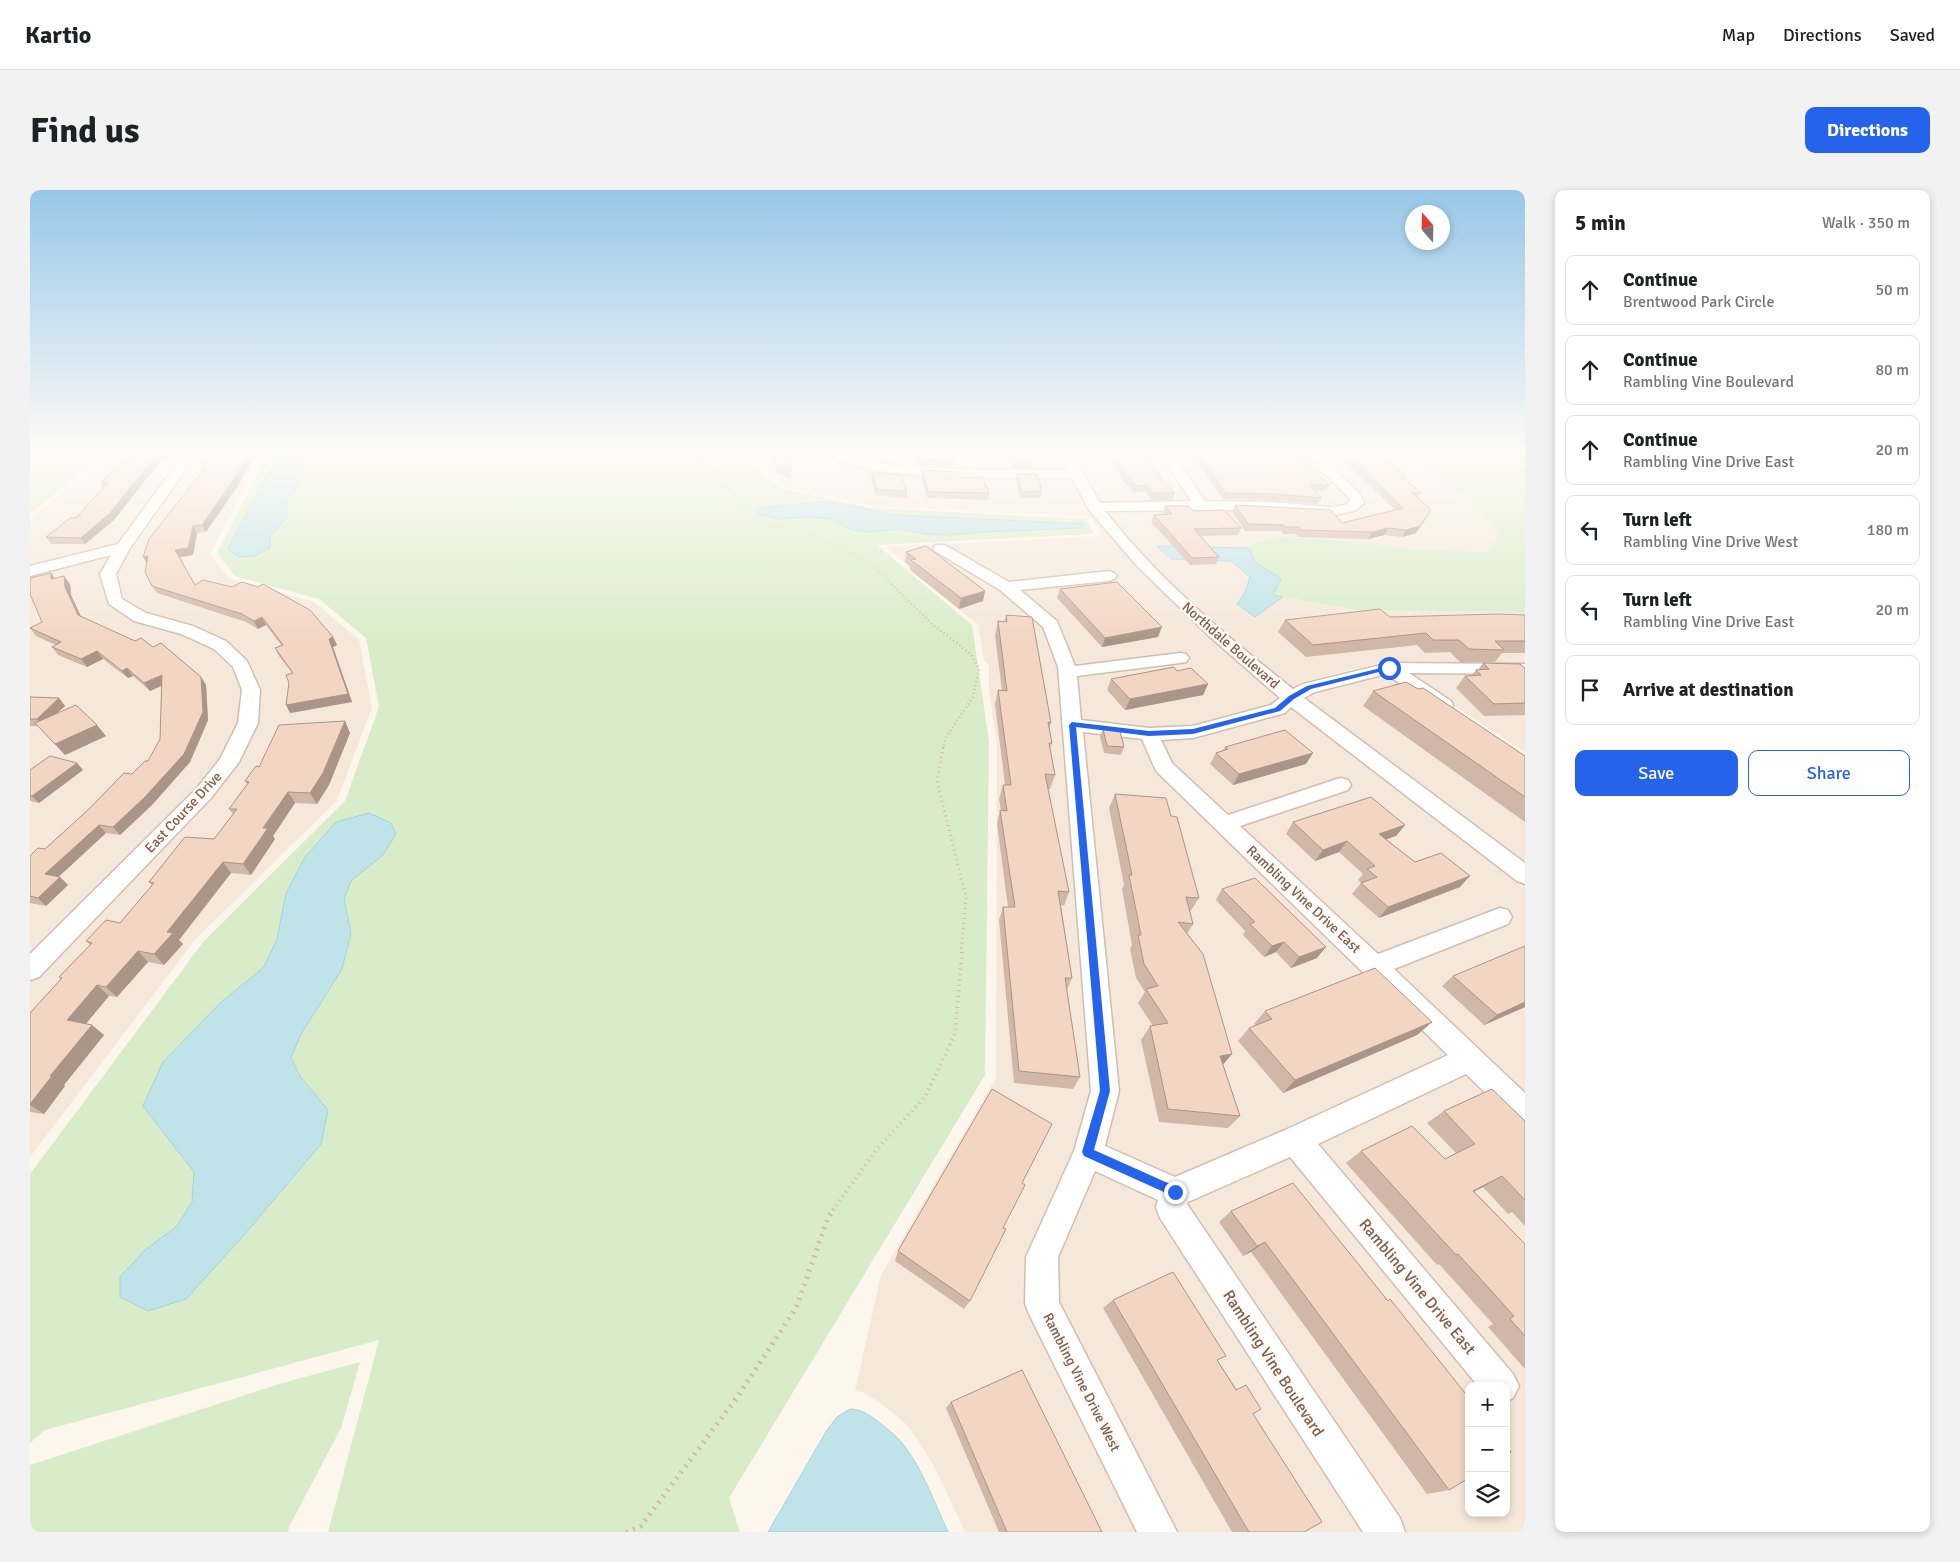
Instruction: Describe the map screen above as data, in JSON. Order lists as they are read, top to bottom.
{
  "streets": {
    "street": [
      "Northdale Boulevard",
      "East Course Drive",
      "Rambling Vine Drive East",
      "Rambling Vine Boulevard",
      "Rambling Vine Drive West"
    ]
  },
  "north": "top",
  "page": {
    "header": "Kartio",
    "nav": ["Map", "Directions", "Saved"],
    "buttons": [
      "Directions",
      ["Save", "Share"]
    ],
    "title": "Find us",
    "heading": ["5 min", "Walk · 350 m"],
    "list": [
      ["Continue", "Brentwood Park Circle", "50 m"],
      ["Continue", "Rambling Vine Boulevard", "80 m"],
      ["Continue", "Rambling Vine Drive East", "20 m"],
      ["Turn left", "Rambling Vine Drive West", "180 m"],
      ["Turn left", "Rambling Vine Drive East", "20 m"],
      "Arrive at destination"
    ],
    "map_buttons": ["+", "−"]
  }
}
